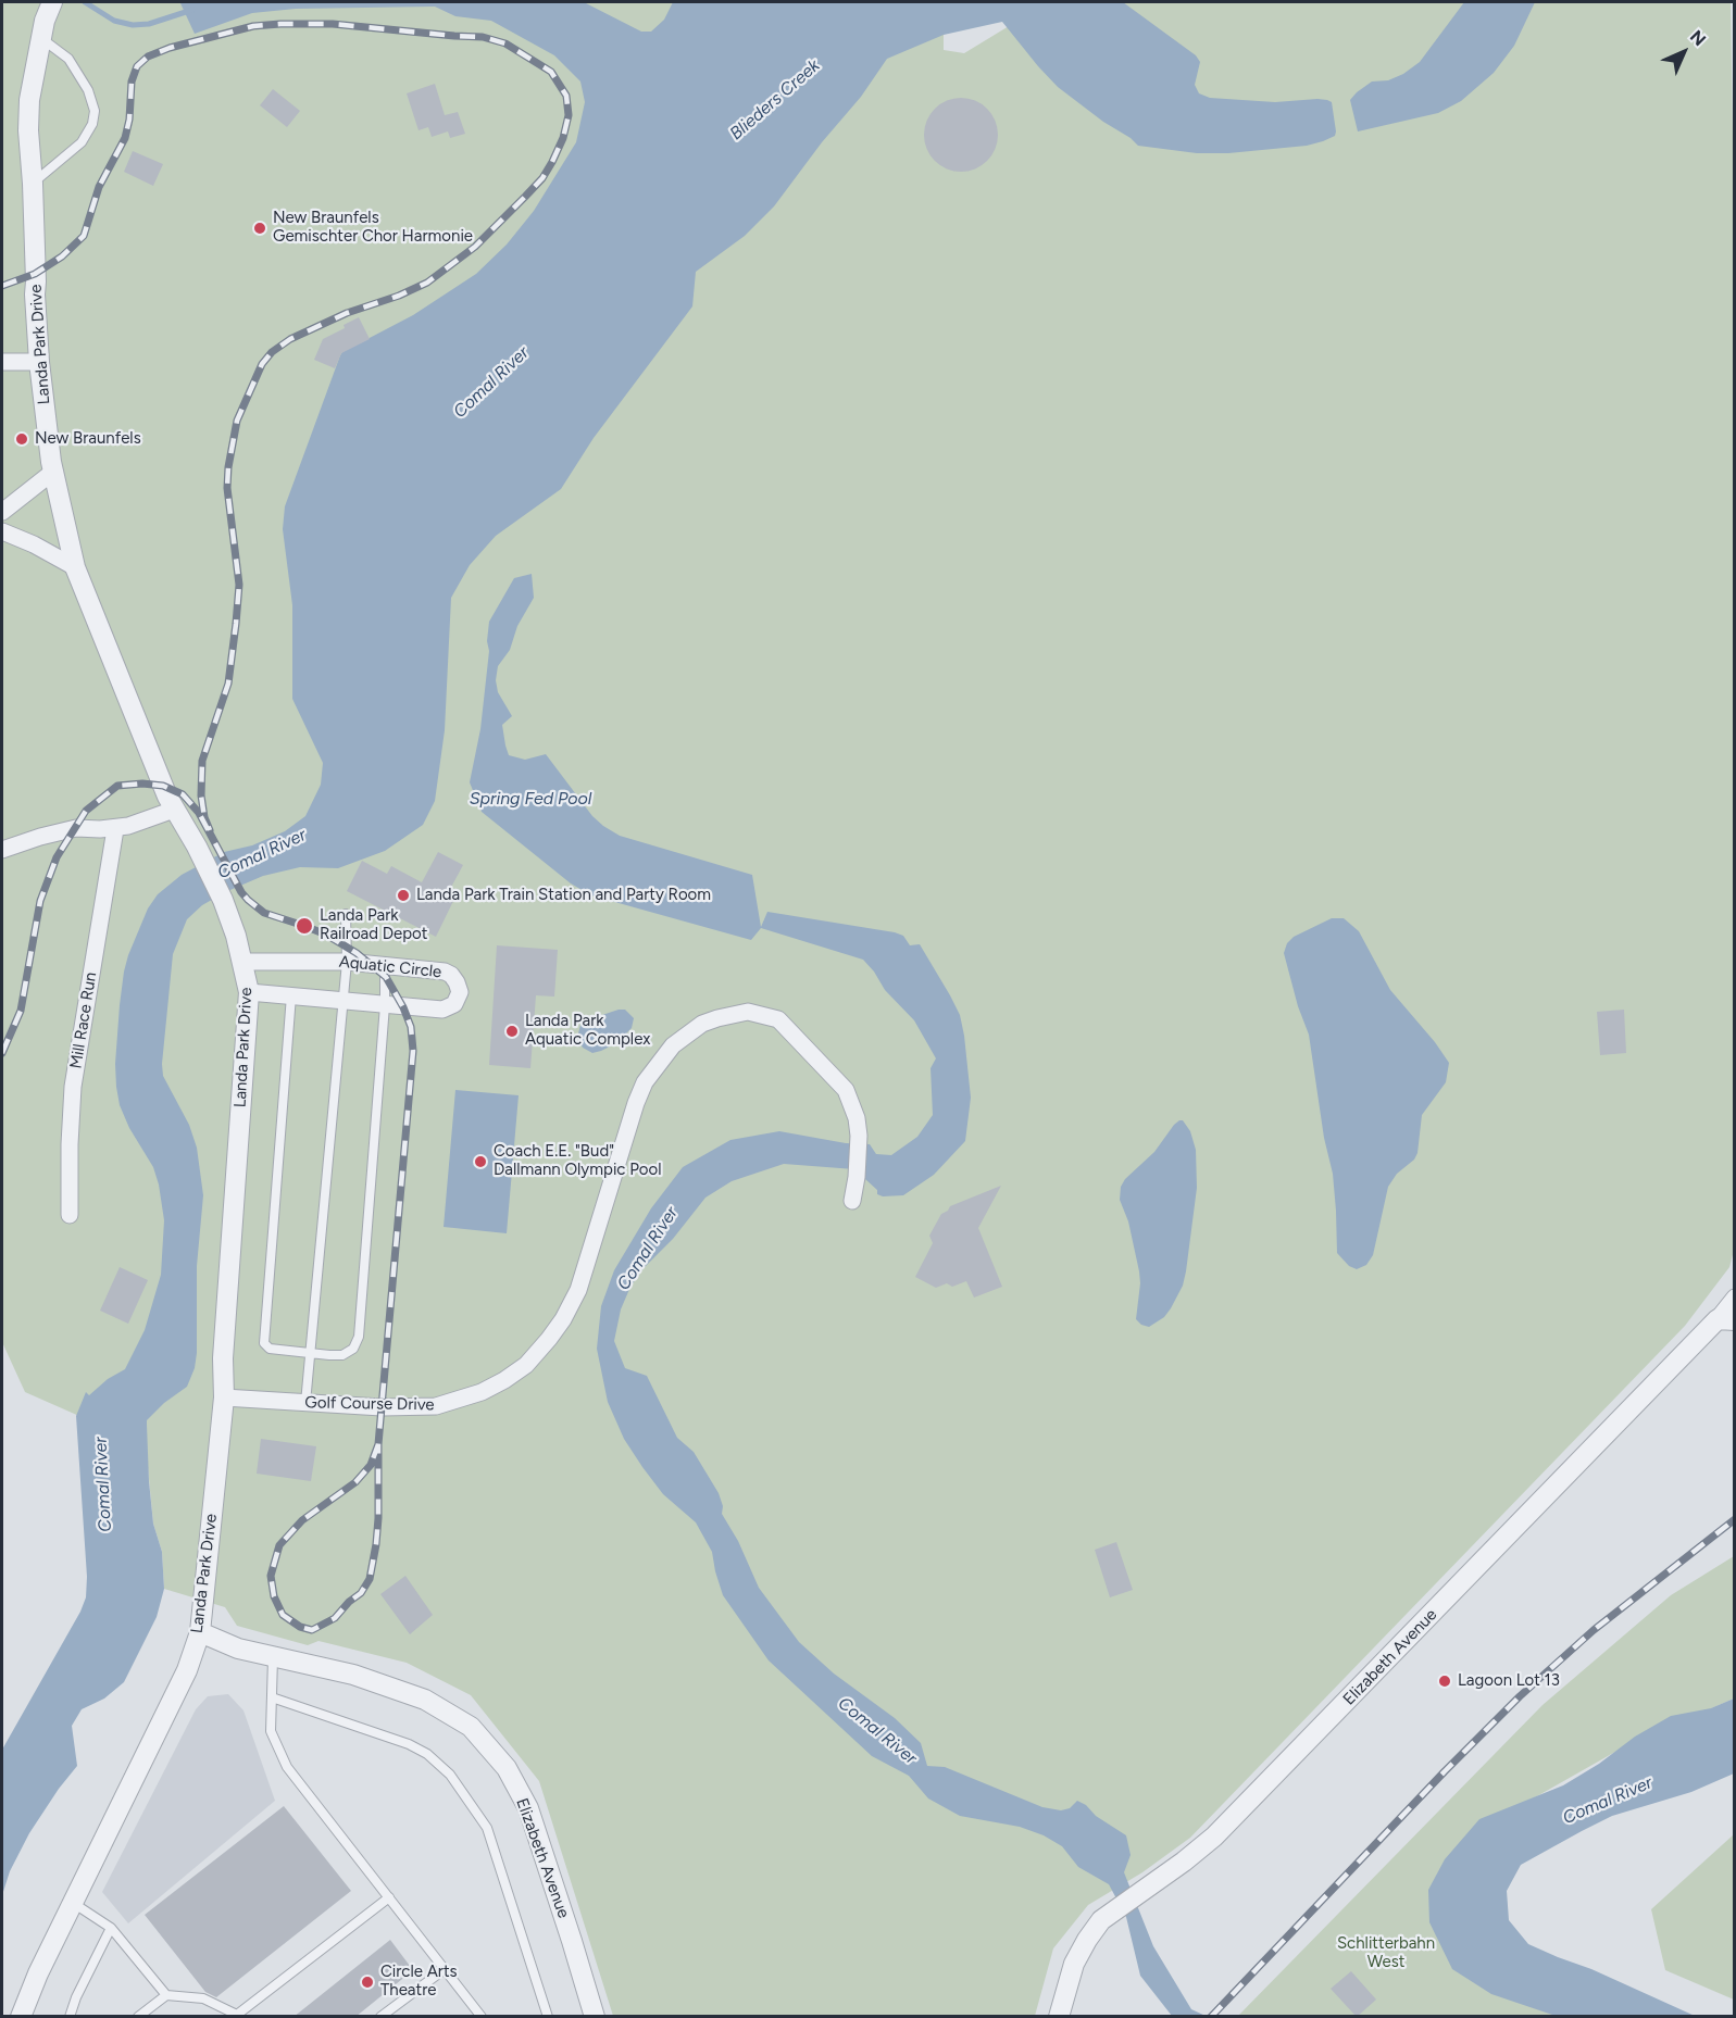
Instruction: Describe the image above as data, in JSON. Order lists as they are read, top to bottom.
{
  "streets": {
    "street": [
      "Landa Park Drive",
      "Aquatic Circle",
      "Mill Race Run",
      "Golf Course Drive",
      "Elizabeth Avenue"
    ]
  },
  "crossings": [
    ["Landa Park Drive", "Aquatic Circle"],
    ["Landa Park Drive", "Golf Course Drive"],
    ["Landa Park Drive", "Elizabeth Avenue"]
  ],
  "water": ["Blieders Creek", "Comal River", "Spring Fed Pool"],
  "parks": ["Schlitterbahn West"],
  "places": [
    "New Braunfels Gemischter Chor Harmonie",
    "New Braunfels",
    "Landa Park Train Station and Party Room",
    "Landa Park Railroad Depot",
    "Landa Park Aquatic Complex",
    "Coach E.E. \"Bud\" Dallmann Olympic Pool",
    "Lagoon Lot 13",
    "Circle Arts Theatre"
  ],
  "north": "top right"
}
